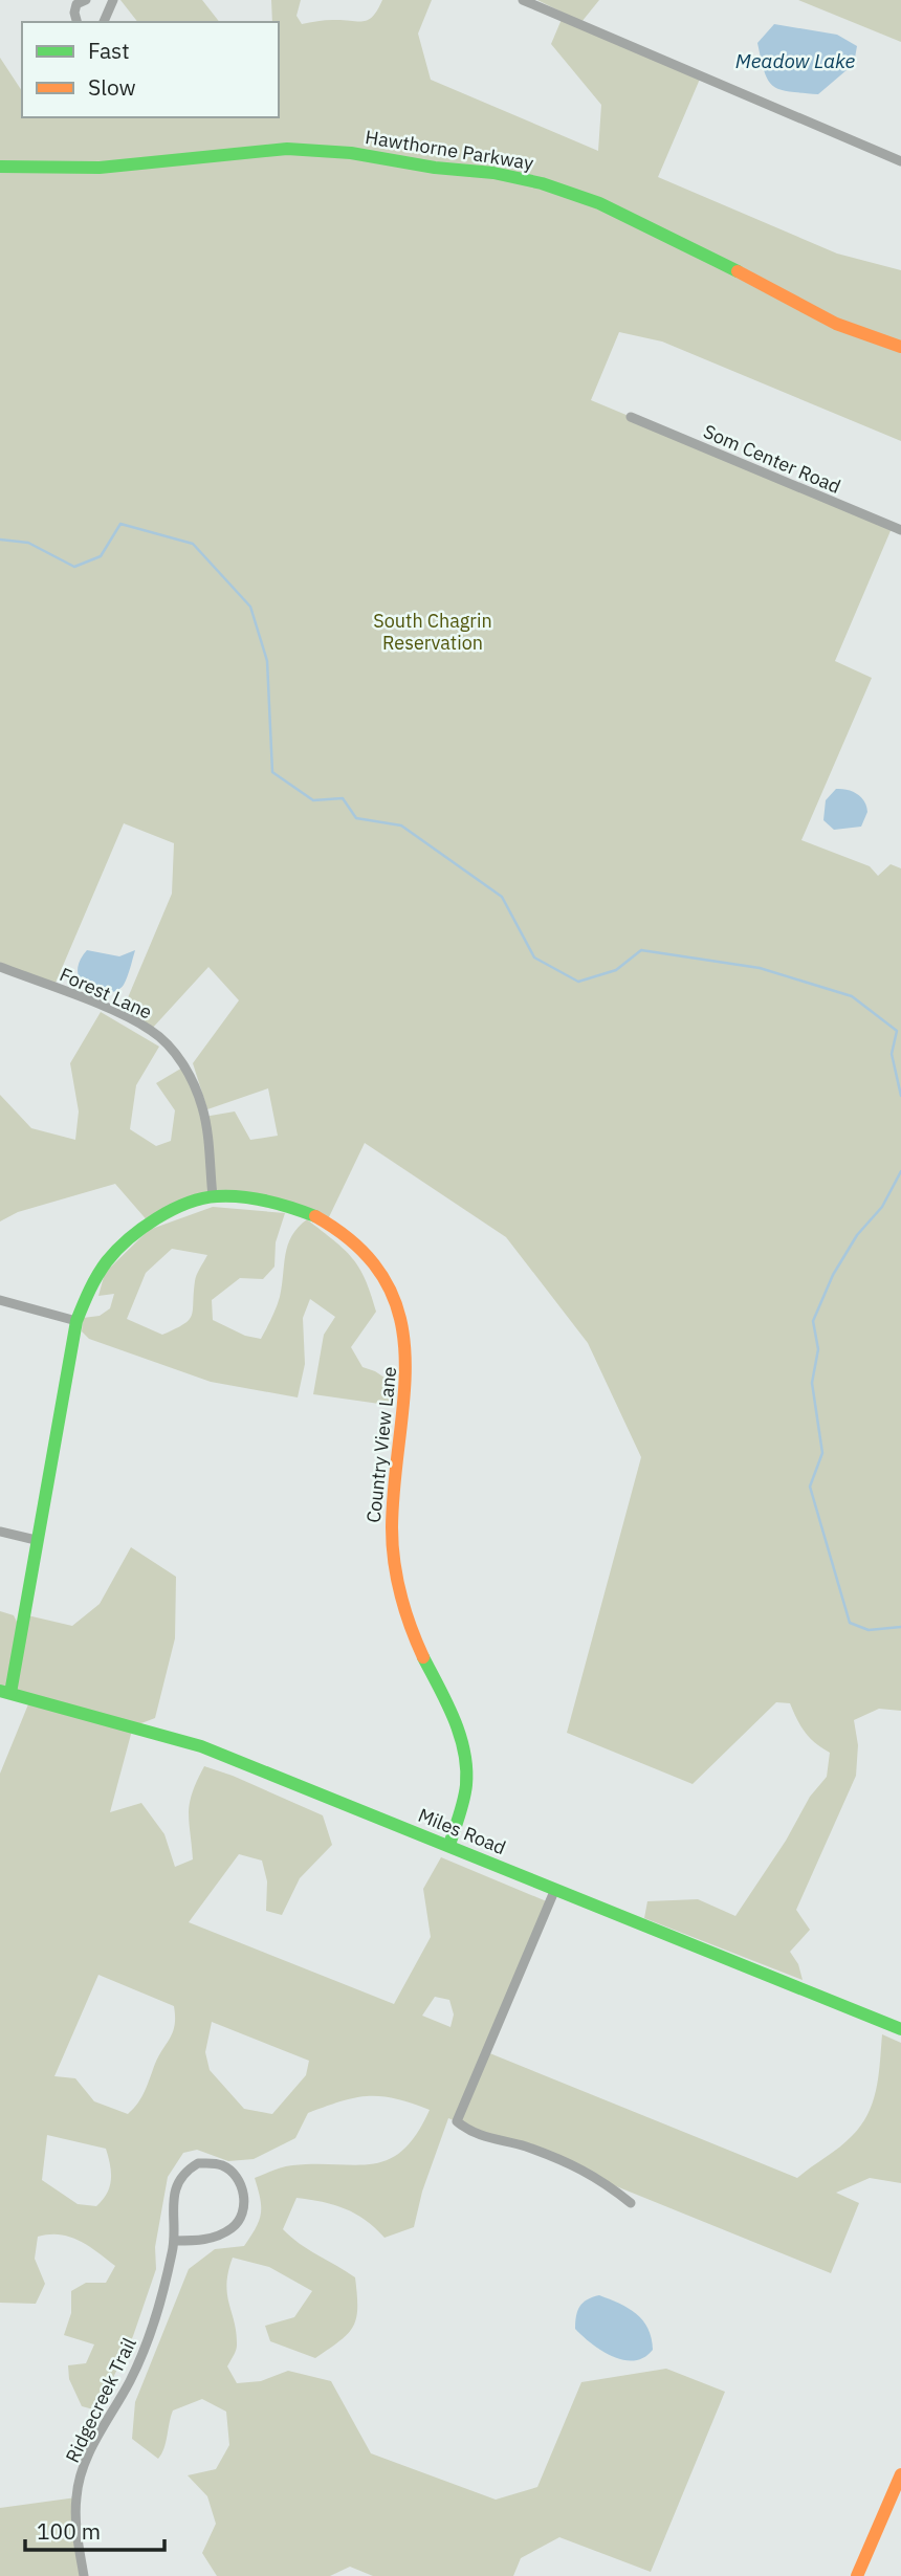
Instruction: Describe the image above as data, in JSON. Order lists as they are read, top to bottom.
{
  "streets": {
    "street": [
      "Hawthorne Parkway",
      "Som Center Road",
      "Forest Lane",
      "Country View Lane",
      "Miles Road",
      "Ridgecreek Trail"
    ]
  },
  "crossings": [
    ["Forest Lane", "Country View Lane"],
    ["Country View Lane", "Miles Road"]
  ],
  "water": ["Meadow Lake"],
  "parks": ["South Chagrin Reservation"],
  "legend": ["Fast", "Slow"],
  "scale_bar": "100 m"
}
